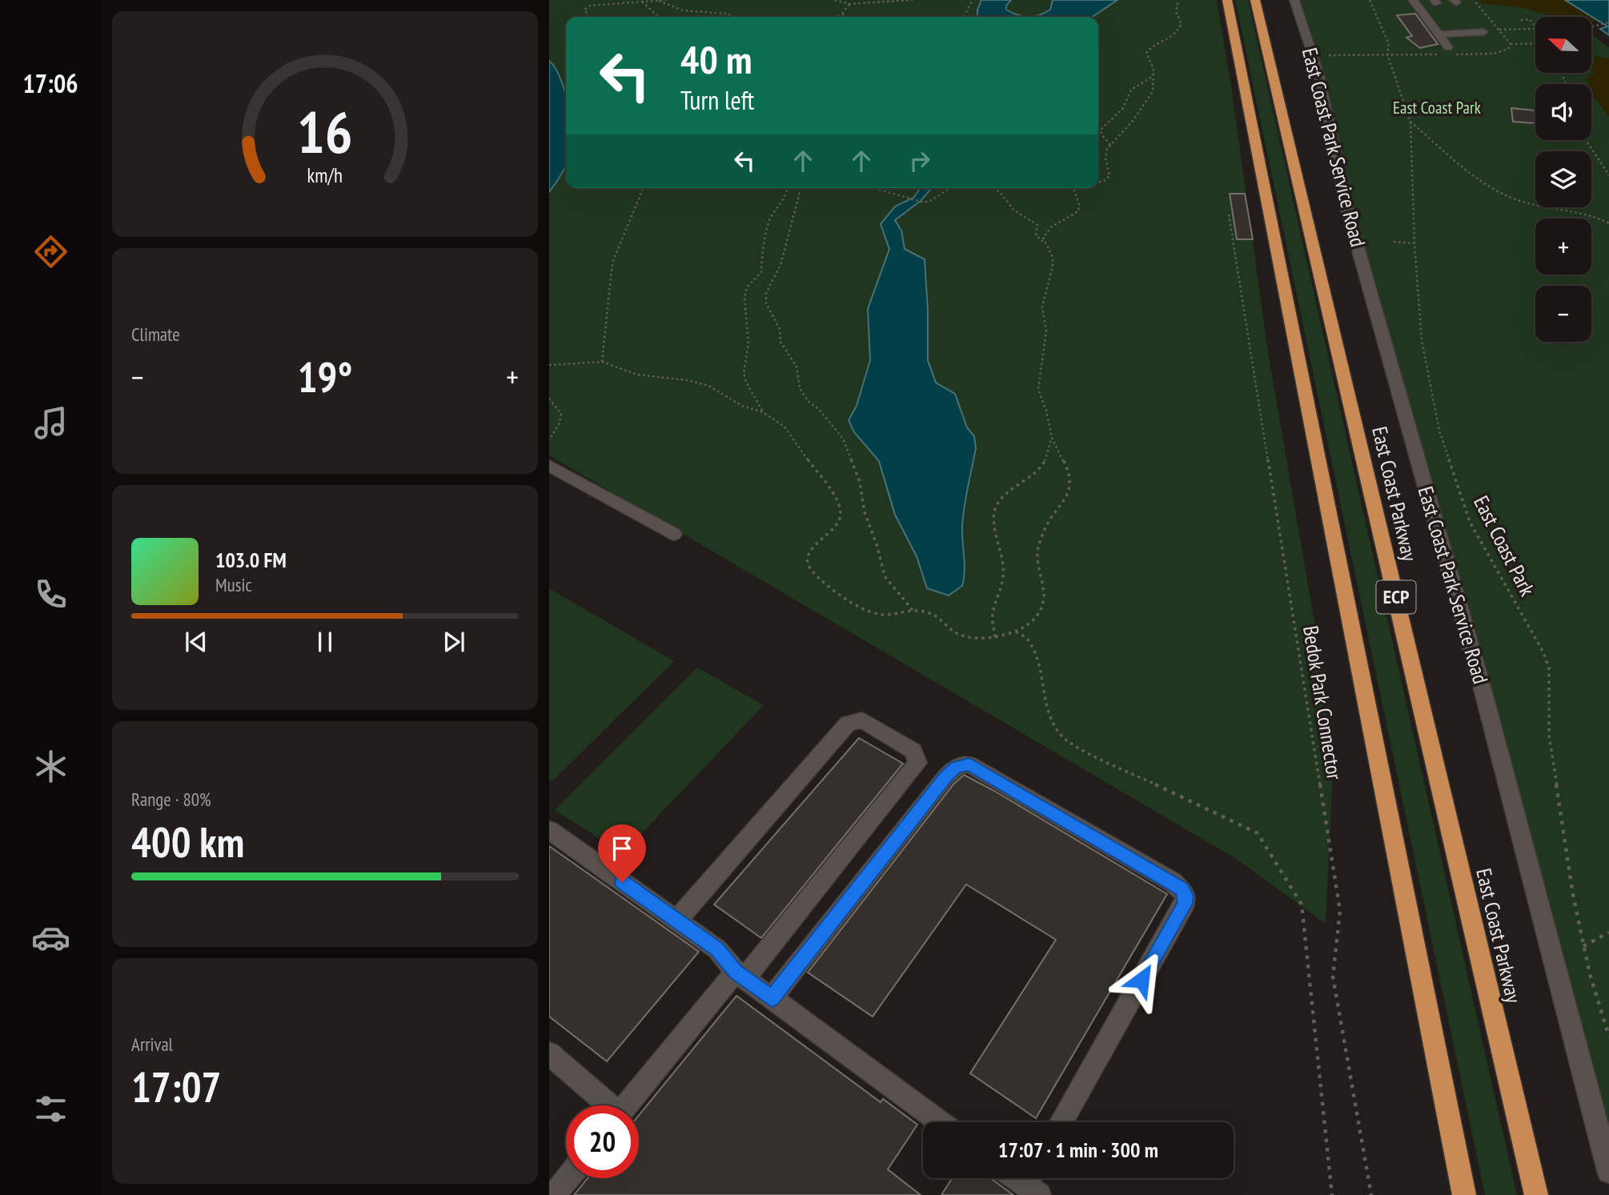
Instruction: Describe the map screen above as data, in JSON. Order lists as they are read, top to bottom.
{
  "streets": {
    "highway": ["East Coast Parkway", "ECP"],
    "street": ["East Coast Park Service Road"],
    "path": ["East Coast Park", "Bedok Park Connector"]
  },
  "parks": ["East Coast Park"],
  "north": "left",
  "page": {
    "tabs": "17:06",
    "map_buttons": ["+", "−"],
    "turn": ["40 m", "Turn left"],
    "tile": [
      "Climate",
      ["Range · 80%", "400 km"],
      ["Arrival", "17:07"]
    ],
    "heat": ["−", "19°", "+"],
    "song": ["103.0 FM", "Music"],
    "limit": "20",
    "trip": "17:07 · 1 min · 300 m",
    "gauge": ["16", "km/h"]
  }
}
